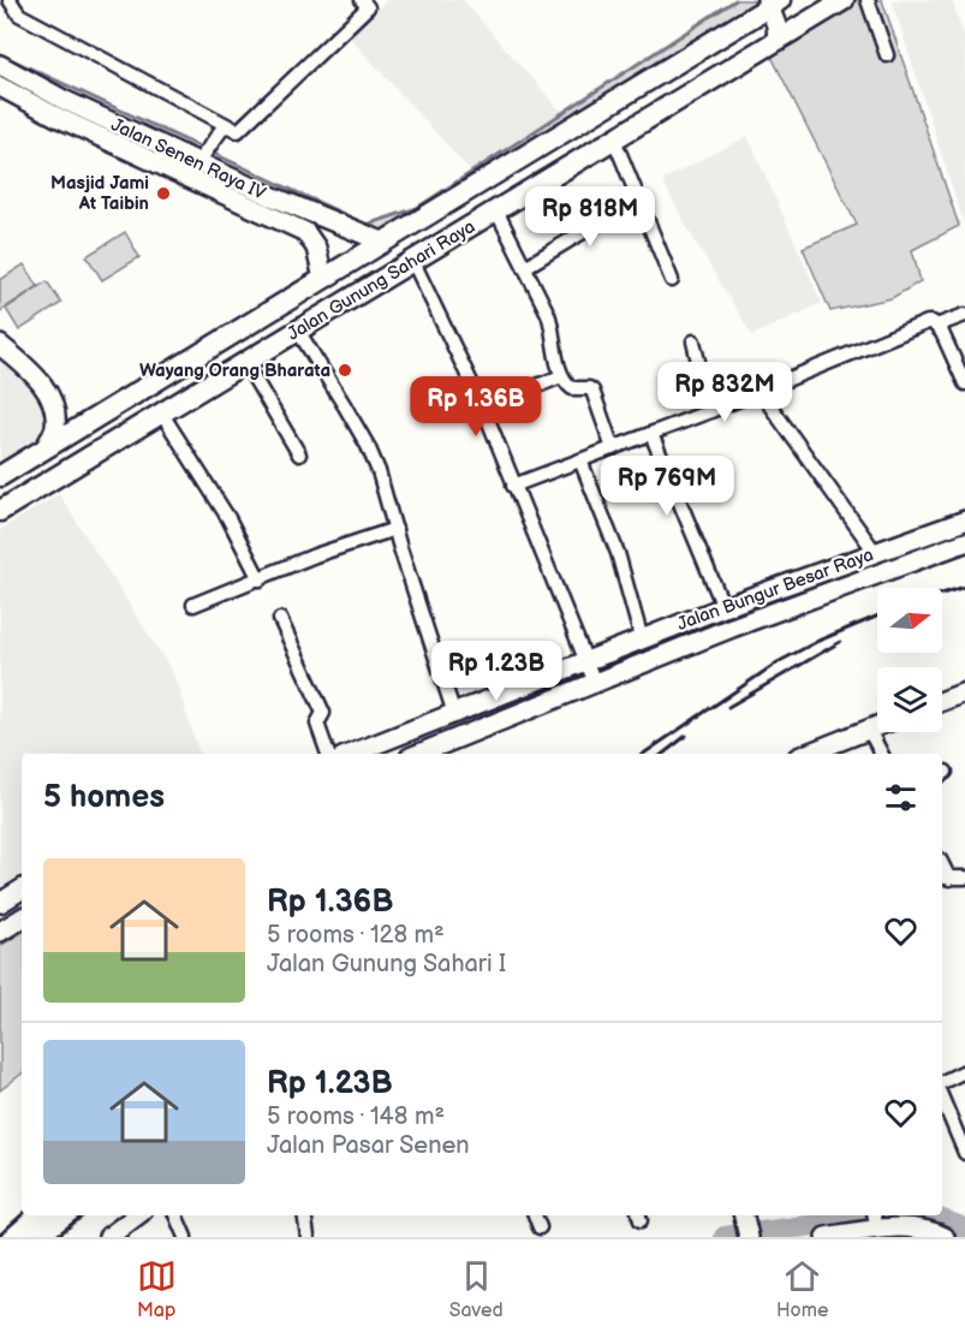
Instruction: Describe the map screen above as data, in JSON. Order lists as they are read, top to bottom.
{
  "streets": {
    "main road": ["Jalan Senen Raya IV", "Jalan Gunung Sahari Raya", "Jalan Bungur Besar Raya"]
  },
  "crossings": [
    ["Jalan Senen Raya IV", "Jalan Gunung Sahari Raya"]
  ],
  "places": ["Masjid Jami At Taibin", "Wayang Orang Bharata"],
  "north": "right",
  "page": {
    "price": [
      "Rp 818M",
      "Rp 832M",
      "Rp 1.36B",
      "Rp 769M",
      "Rp 1.23B"
    ],
    "heading": "5 homes",
    "list": [
      {
        "name": "Rp 1.36B",
        "note": "5 rooms · 128 m² · Jalan Gunung Sahari I"
      },
      {
        "name": "Rp 1.23B",
        "note": "5 rooms · 148 m² · Jalan Pasar Senen"
      }
    ],
    "tabs": ["Map", "Saved", "Home"]
  }
}
